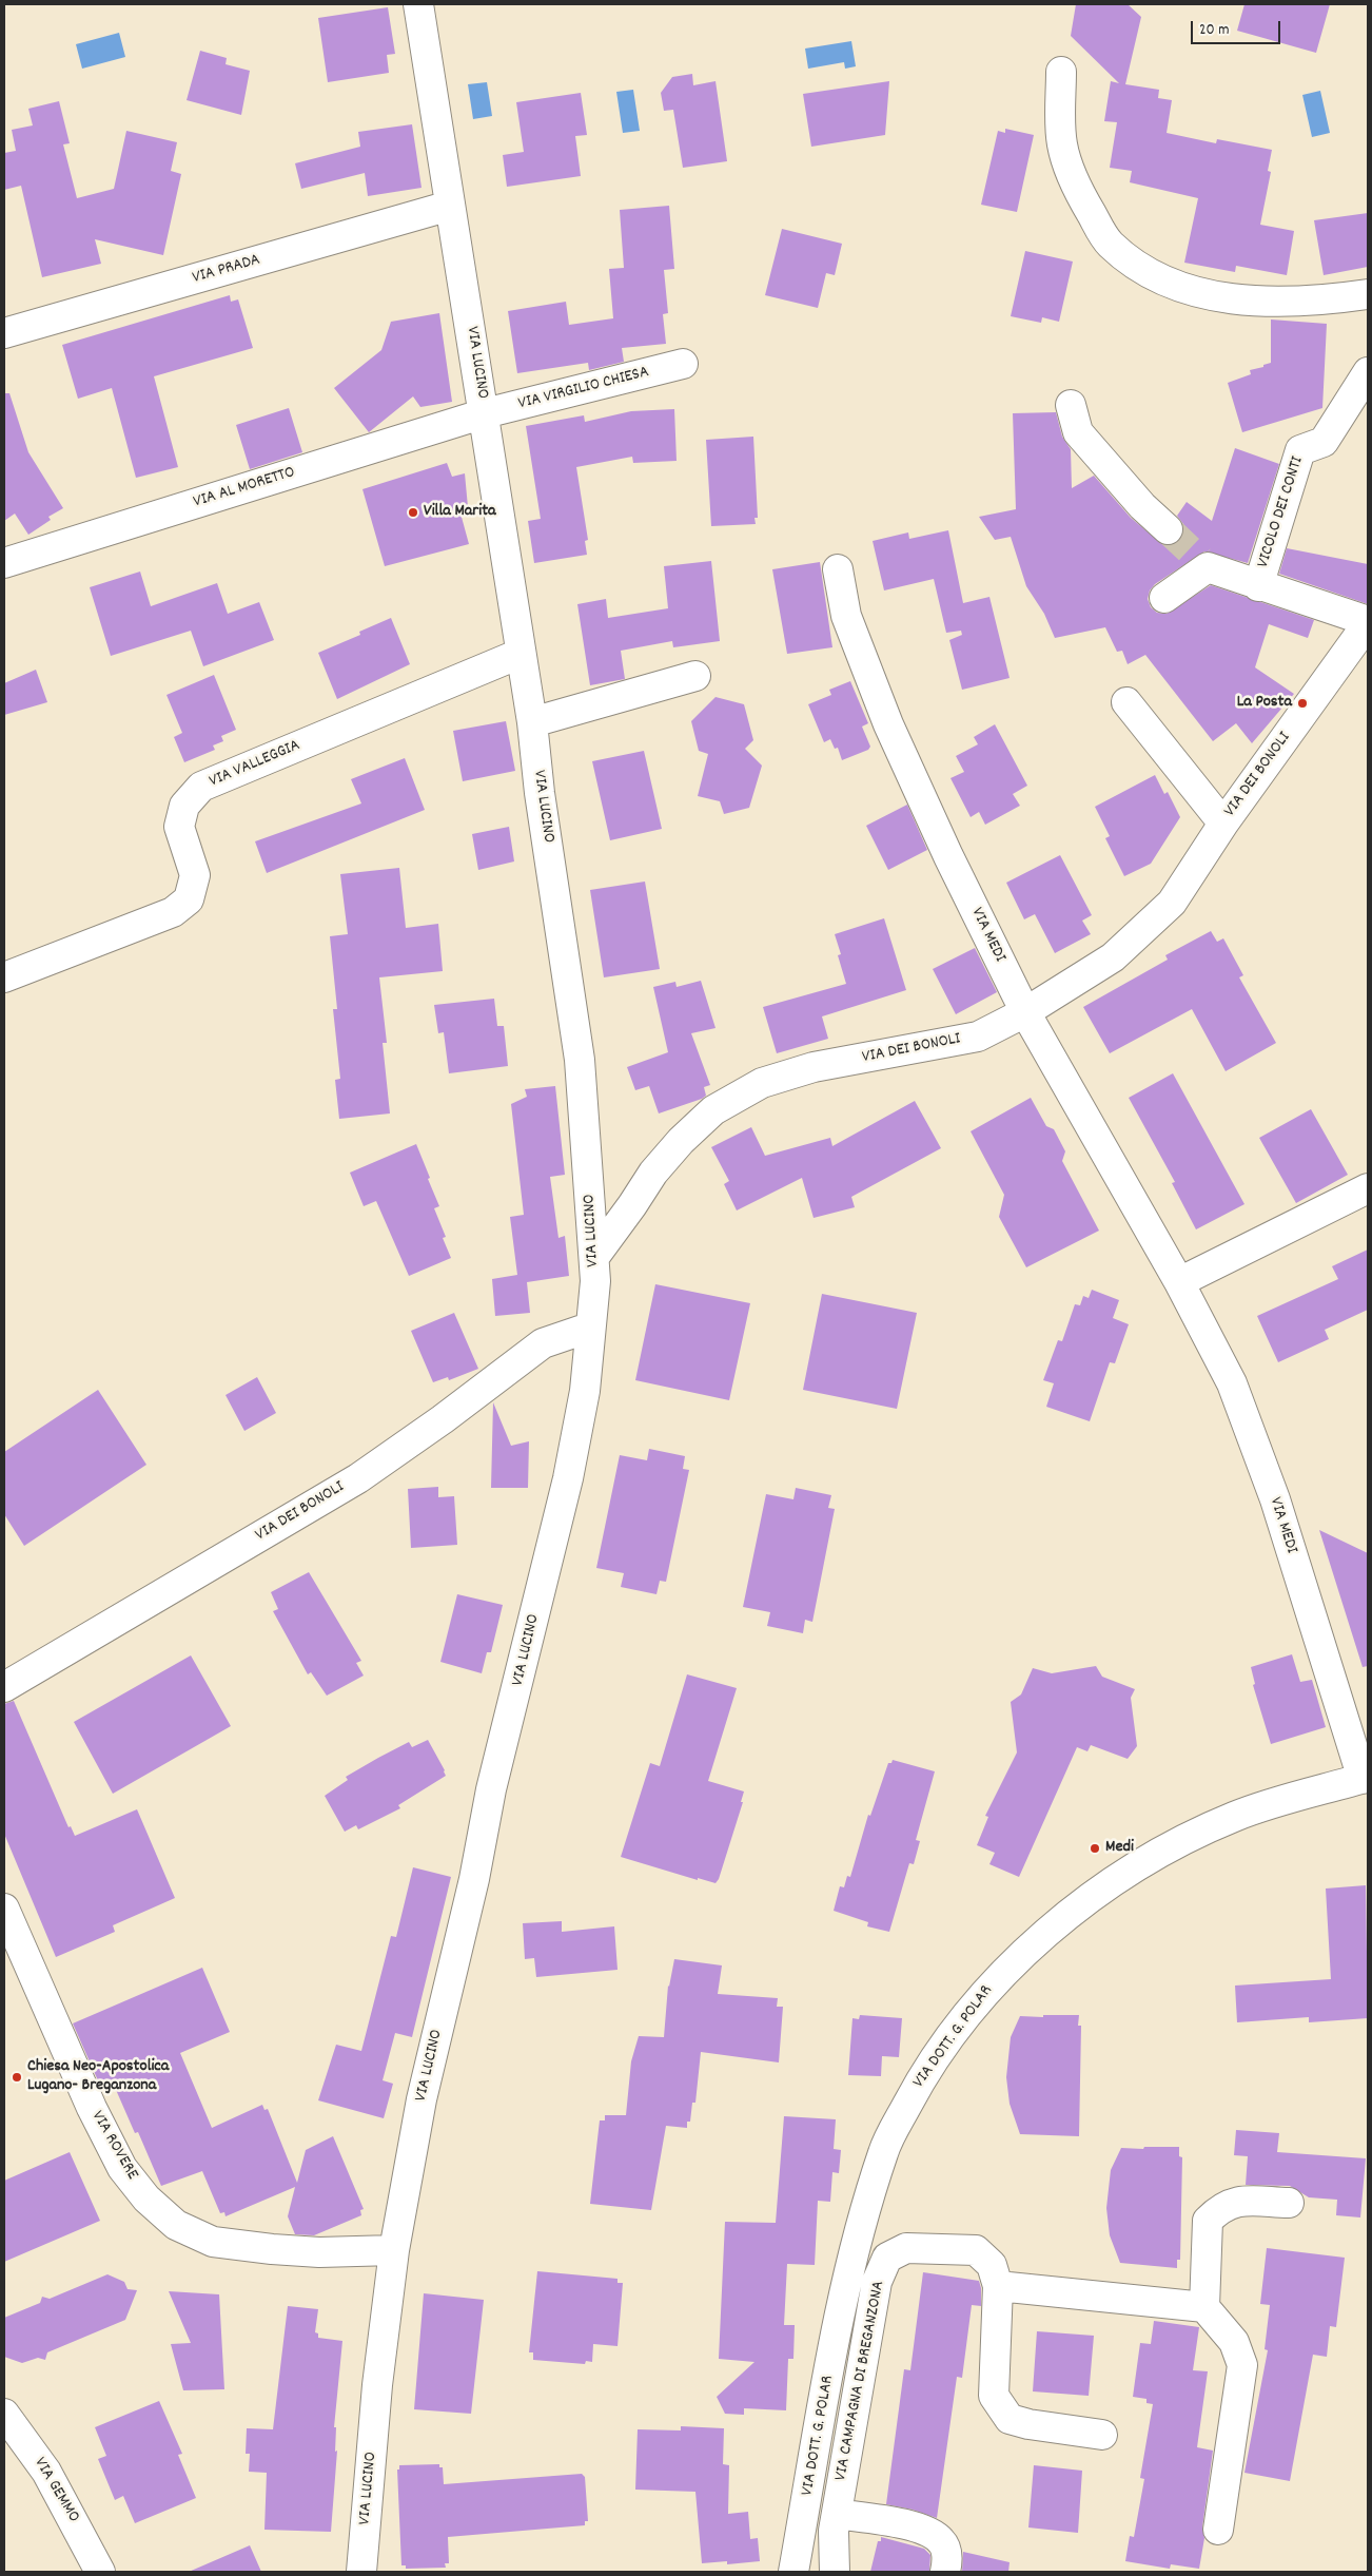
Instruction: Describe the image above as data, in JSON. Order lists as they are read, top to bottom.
{
  "streets": {
    "street": [
      "VIA PRADA",
      "VIA LUCINO",
      "VIA VIRGILIO CHIESA",
      "VIA AL MORETTO",
      "VICOLO DEI CONTI",
      "VIA VALLEGGIA",
      "VIA DEI BONOLI",
      "VIA MEDI",
      "VIA DOTT. G. POLAR",
      "VIA ROVERE",
      "VIA CAMPAGNA DI BREGANZONA",
      "VIA GEMMO"
    ]
  },
  "crossings": [
    ["VIA PRADA", "VIA LUCINO"],
    ["VIA LUCINO", "VIA VIRGILIO CHIESA"],
    ["VIA LUCINO", "VIA AL MORETTO"],
    ["VIA LUCINO", "VIA VALLEGGIA"],
    ["VIA LUCINO", "VIA DEI BONOLI"],
    ["VIA LUCINO", "VIA ROVERE"],
    ["VIA VIRGILIO CHIESA", "VIA AL MORETTO"],
    ["VIA DEI BONOLI", "VIA MEDI"],
    ["VIA MEDI", "VIA DOTT. G. POLAR"]
  ],
  "places": [
    "Villa Marita",
    "La Posta",
    "Medi",
    "Chiesa Neo-Apostolica Lugano- Breganzona"
  ],
  "scale_bar": "20 m"
}
